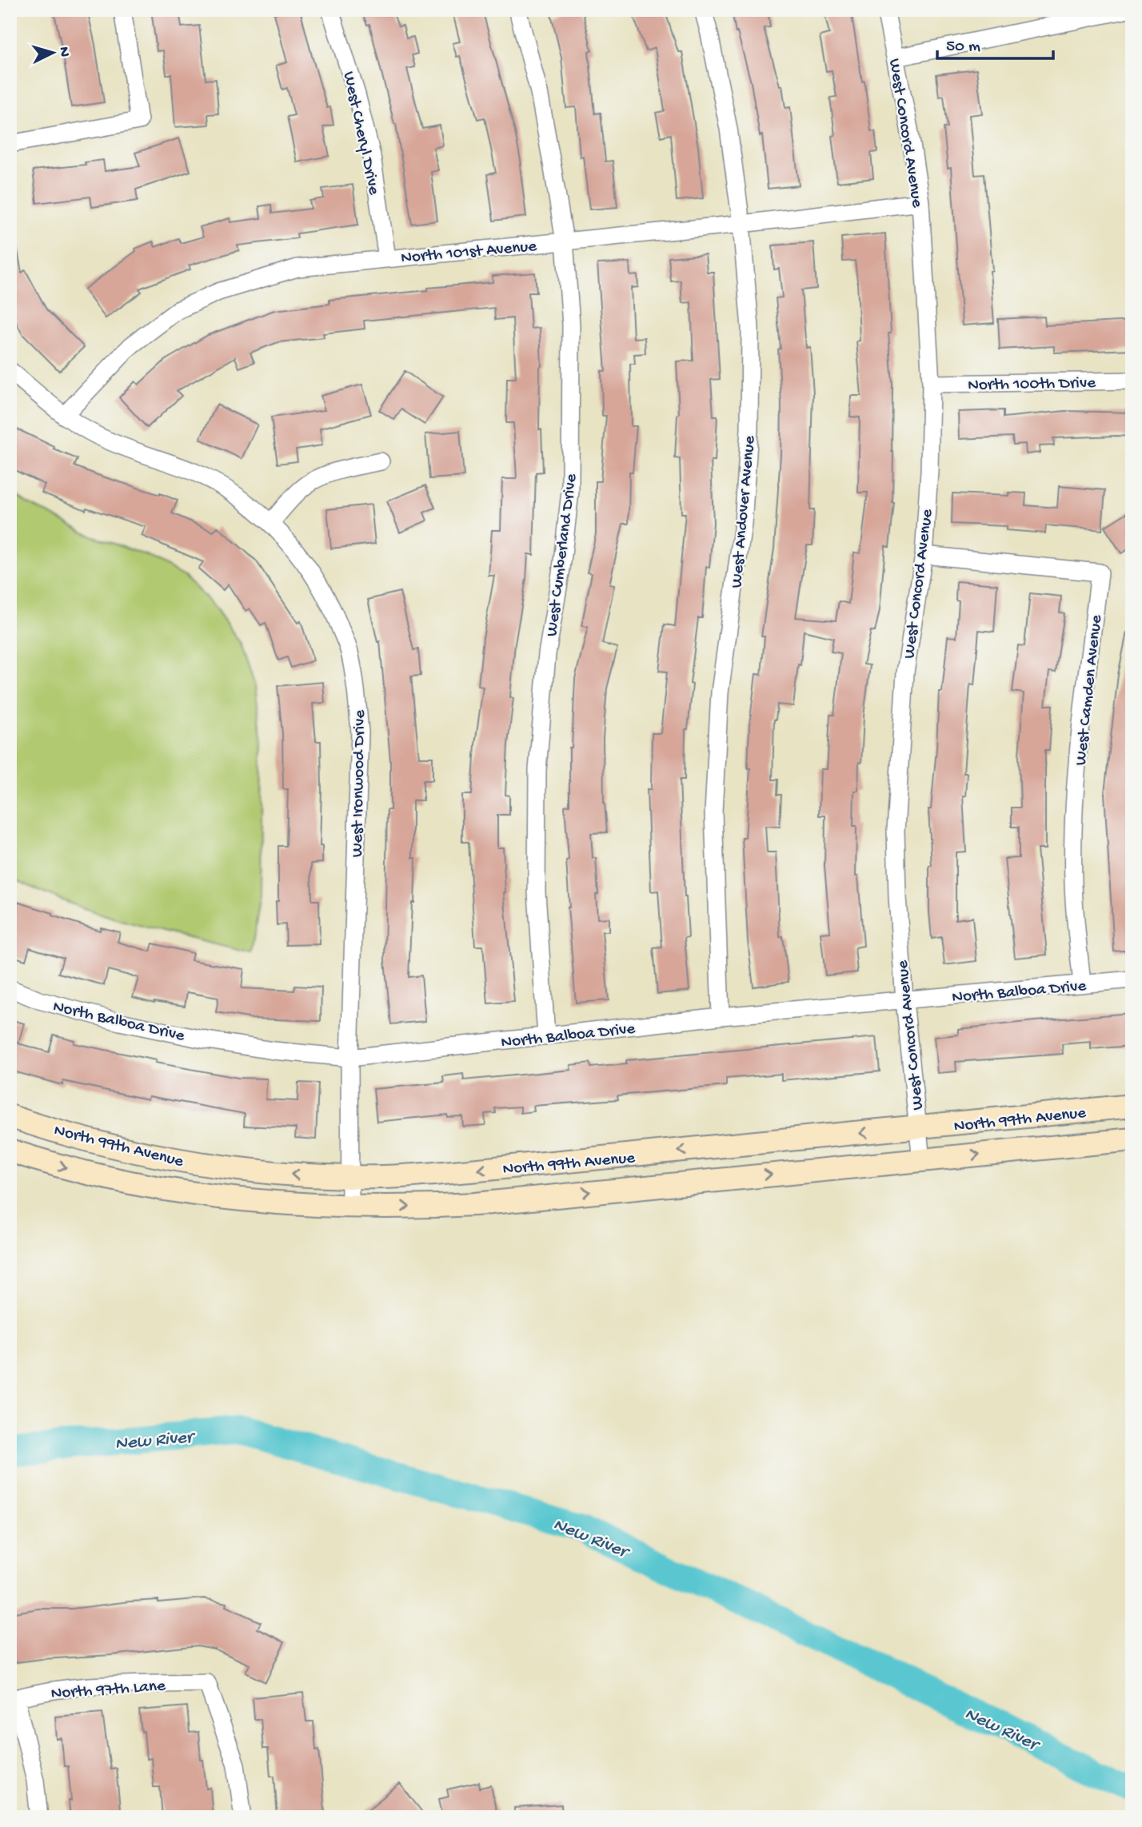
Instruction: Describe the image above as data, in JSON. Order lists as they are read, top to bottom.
{
  "streets": {
    "main road": ["North 99th Avenue"],
    "street": [
      "West Cheryl Drive",
      "West Concord Avenue",
      "North 101st Avenue",
      "North 100th Drive",
      "West Andover Avenue",
      "West Cumberland Drive",
      "West Camden Avenue",
      "West Ironwood Drive",
      "North Balboa Drive",
      "North 97th Lane"
    ]
  },
  "crossings": [
    ["West Cheryl Drive", "North 101st Avenue"],
    ["West Concord Avenue", "North 101st Avenue"],
    ["West Concord Avenue", "North 100th Drive"],
    ["West Concord Avenue", "West Camden Avenue"],
    ["West Concord Avenue", "North Balboa Drive"],
    ["West Concord Avenue", "North 99th Avenue"],
    ["North 101st Avenue", "West Andover Avenue"],
    ["North 101st Avenue", "West Cumberland Drive"],
    ["North 101st Avenue", "West Ironwood Drive"],
    ["West Andover Avenue", "North Balboa Drive"],
    ["West Cumberland Drive", "North Balboa Drive"],
    ["West Camden Avenue", "North Balboa Drive"],
    ["West Ironwood Drive", "North Balboa Drive"],
    ["West Ironwood Drive", "North 99th Avenue"]
  ],
  "water": ["New River"],
  "scale_bar": "50 m",
  "north": "right"
}
